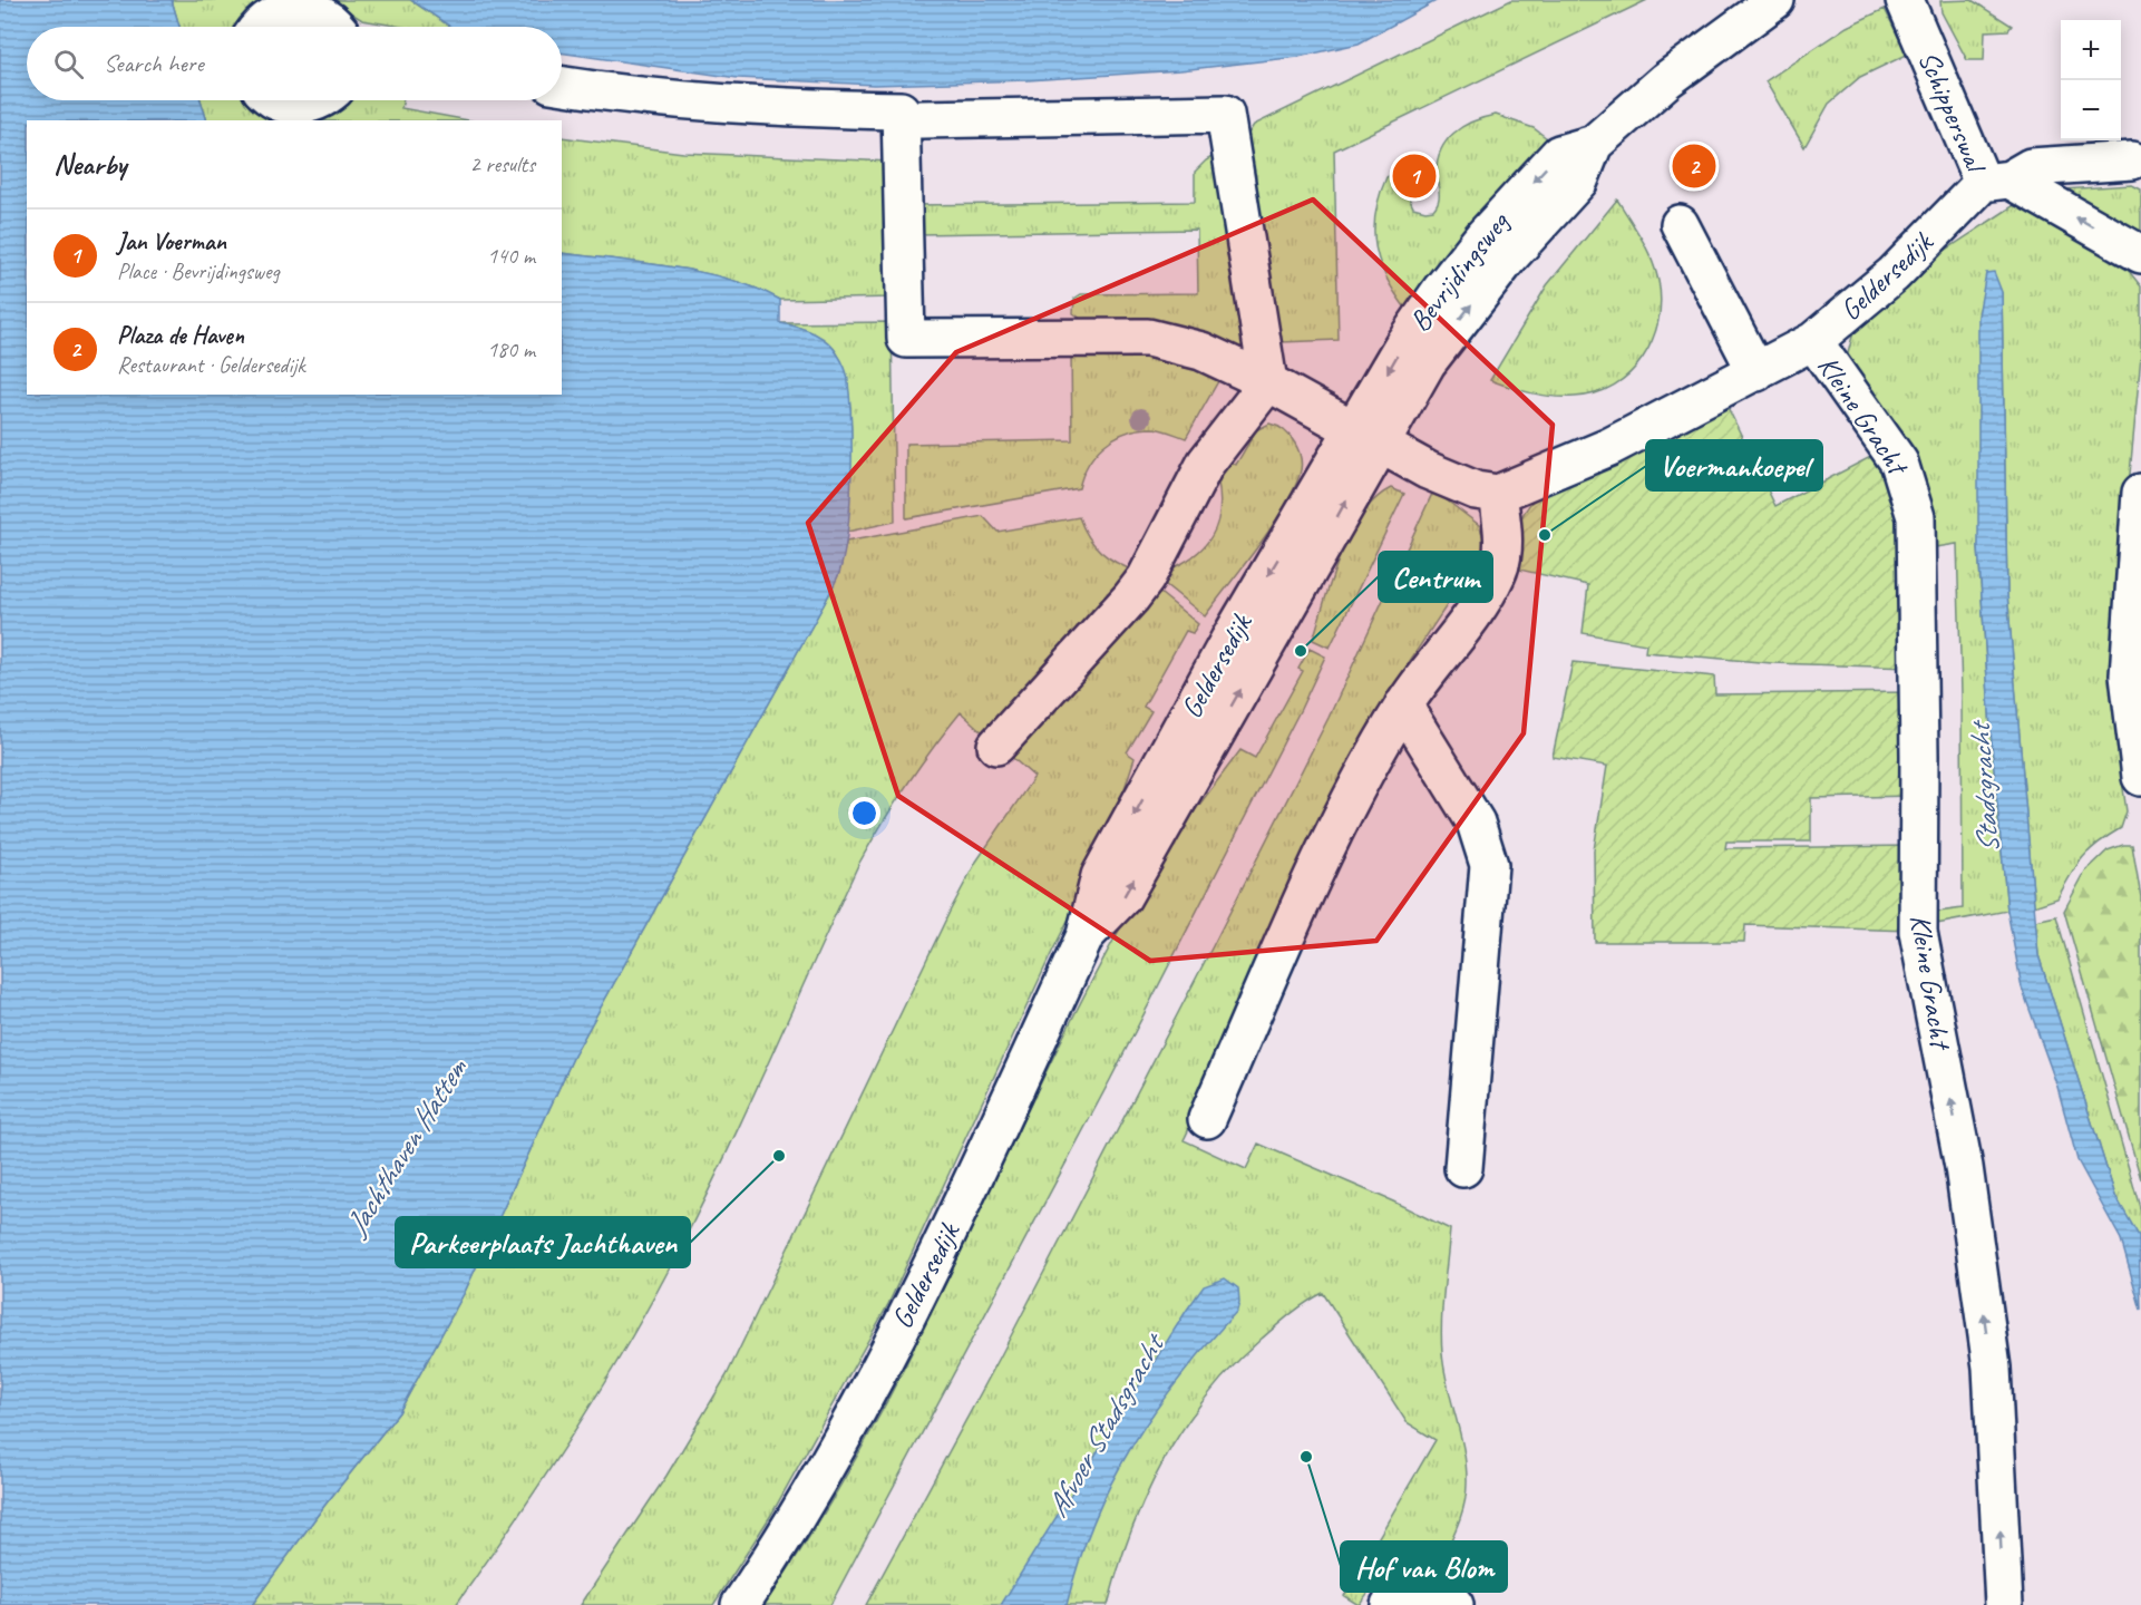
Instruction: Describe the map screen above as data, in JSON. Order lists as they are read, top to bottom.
{
  "streets": {
    "street": [
      "Schipperswal",
      "Bevrijdingsweg",
      "Geldersedijk",
      "Kleine Gracht"
    ]
  },
  "crossings": [
    ["Schipperswal", "Geldersedijk"],
    ["Bevrijdingsweg", "Geldersedijk"],
    ["Geldersedijk", "Kleine Gracht"]
  ],
  "one_way": ["Kleine Gracht"],
  "water": ["Stadsgracht", "Jachthaven Hattem", "Afvoer Stadsgracht"],
  "places": [
    "Voermankoepel",
    "Centrum",
    "Parkeerplaats Jachthaven",
    "Hof van Blom"
  ],
  "page": {
    "map_buttons": ["+", "−"],
    "search": "Search here",
    "heading": ["Nearby", "2 results"],
    "pins": ["2", "1"],
    "list": [
      {
        "mark": "1",
        "name": "Jan Voerman",
        "note": "Place · Bevrijdingsweg",
        "value": "140 m"
      },
      {
        "mark": "2",
        "name": "Plaza de Haven",
        "note": "Restaurant · Geldersedijk",
        "value": "180 m"
      }
    ]
  }
}
